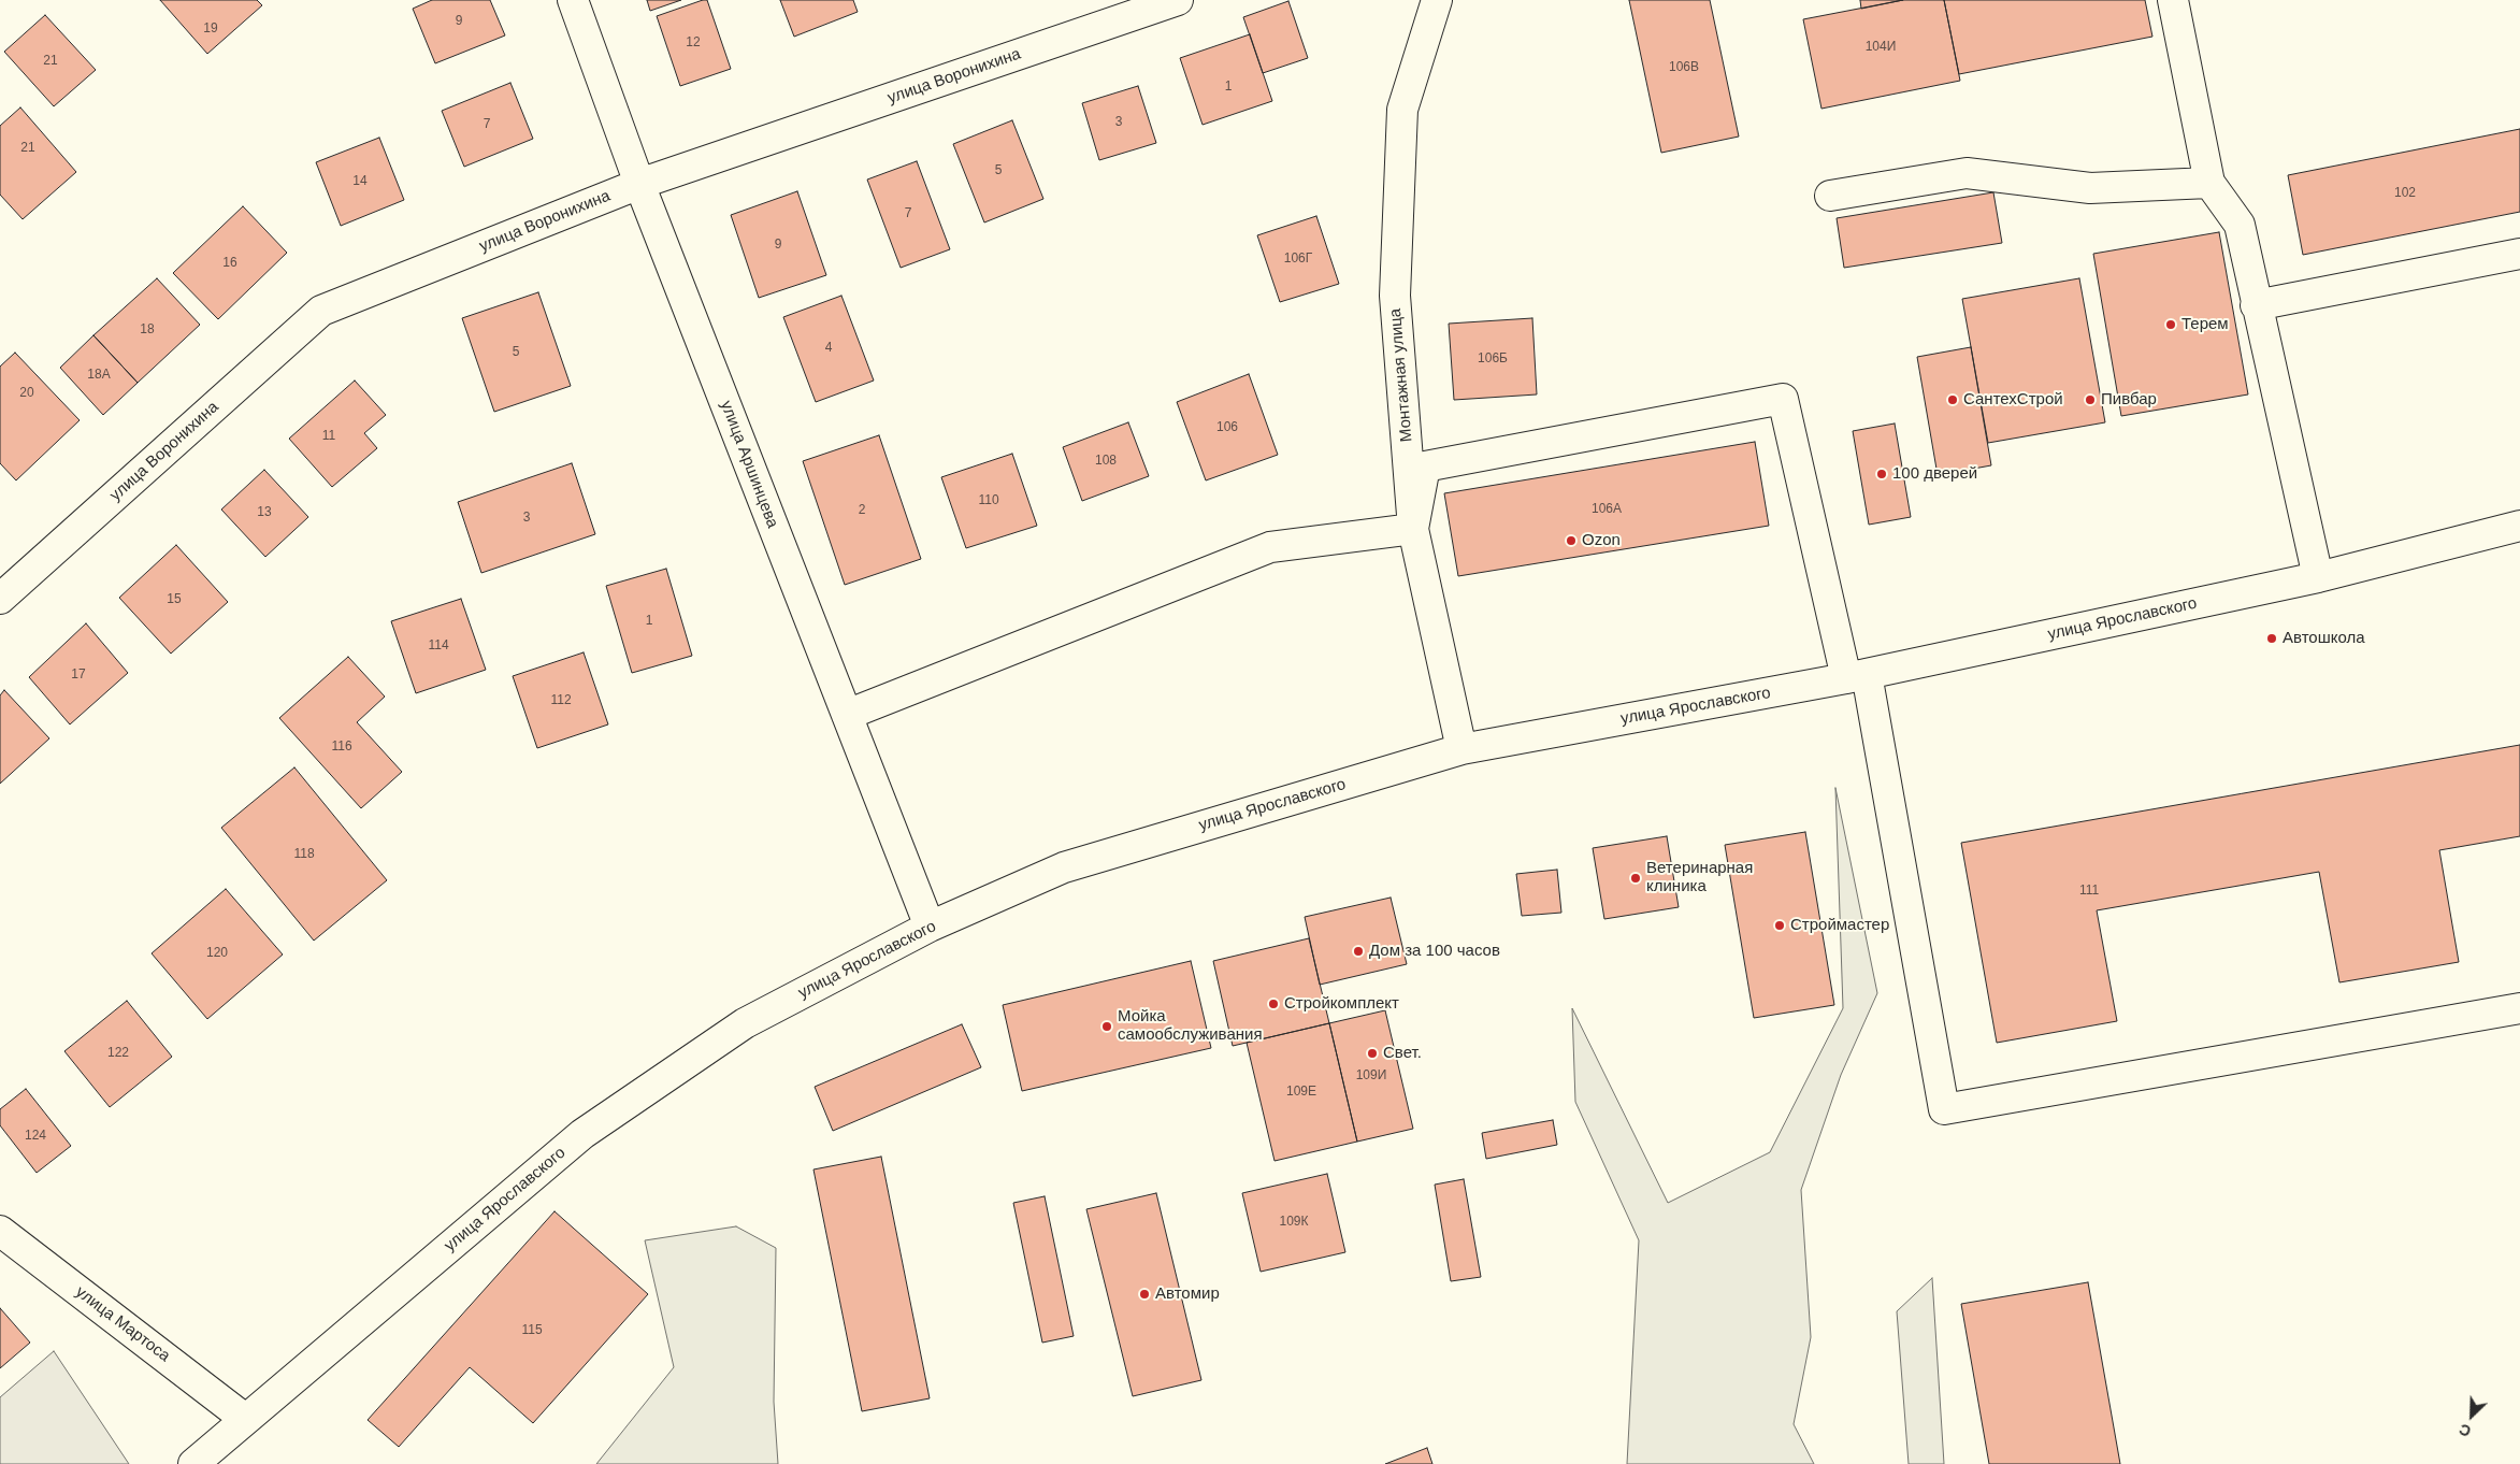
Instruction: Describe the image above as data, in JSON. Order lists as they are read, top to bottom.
{
  "streets": {
    "street": [
      "улица Воронихина",
      "Монтажная улица",
      "улица Аршинцева",
      "улица Ярославского",
      "улица Мартоса"
    ]
  },
  "crossings": [
    ["улица Воронихина", "улица Аршинцева"],
    ["Монтажная улица", "улица Ярославского"],
    ["улица Аршинцева", "улица Ярославского"],
    ["улица Ярославского", "улица Мартоса"]
  ],
  "places": [
    "Терем",
    "СантехСтрой",
    "Пивбар",
    "100 дверей",
    "Ozon",
    "Автошкола",
    "Ветеринарная клиника",
    "Строймастер",
    "Дом за 100 часов",
    "Стройкомплект",
    "Мойка самообслуживания",
    "Свет.",
    "Автомир"
  ],
  "house_numbers": [
    "9",
    "19",
    "12",
    "104И",
    "21",
    "106В",
    "1",
    "3",
    "7",
    "21",
    "5",
    "14",
    "102",
    "7",
    "9",
    "106Г",
    "16",
    "18",
    "4",
    "5",
    "106Б",
    "18А",
    "20",
    "106",
    "11",
    "108",
    "110",
    "106А",
    "2",
    "13",
    "3",
    "15",
    "1",
    "114",
    "17",
    "112",
    "116",
    "118",
    "111",
    "120",
    "122",
    "109И",
    "109Е",
    "124",
    "109К",
    "115"
  ],
  "north": "bottom left"
}
